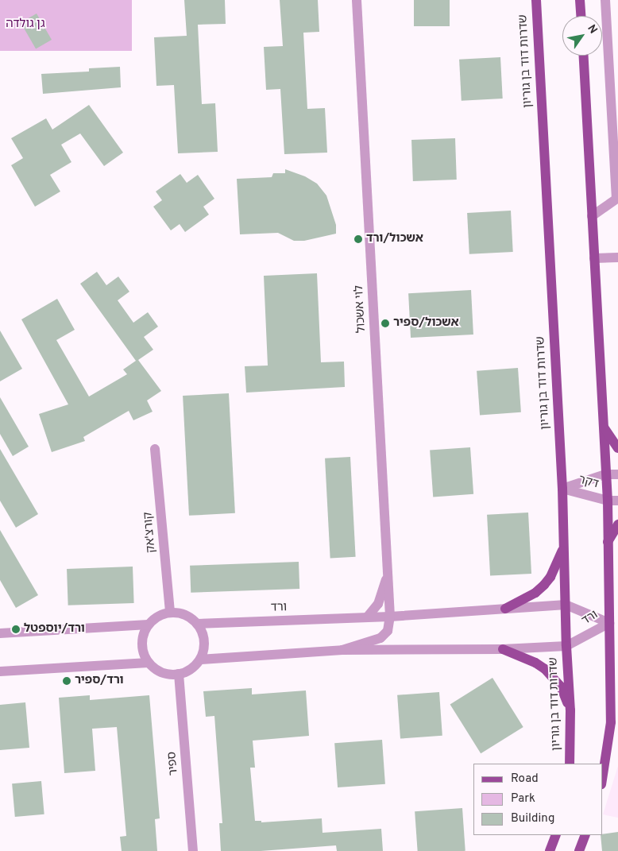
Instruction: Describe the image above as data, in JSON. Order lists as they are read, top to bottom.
{
  "streets": {
    "main road": ["שדרות דוד בן גוריון"],
    "street": [
      "לוי אשכול",
      "דקר",
      "קורצ'אק",
      "ורד",
      "ספיר"
    ]
  },
  "crossings": [
    ["שדרות דוד בן גוריון", "דקר"],
    ["שדרות דוד בן גוריון", "ורד"],
    ["לוי אשכול", "ורד"],
    ["קורצ'אק", "ורד"],
    ["קורצ'אק", "ספיר"],
    ["ורד", "ספיר"]
  ],
  "parks": ["גן גולדה"],
  "places": [
    "אשכול/ורד",
    "אשכול/ספיר",
    "ורד/יוספטל",
    "ורד/ספיר"
  ],
  "legend": ["Road", "Park", "Building"],
  "north": "top right"
}
